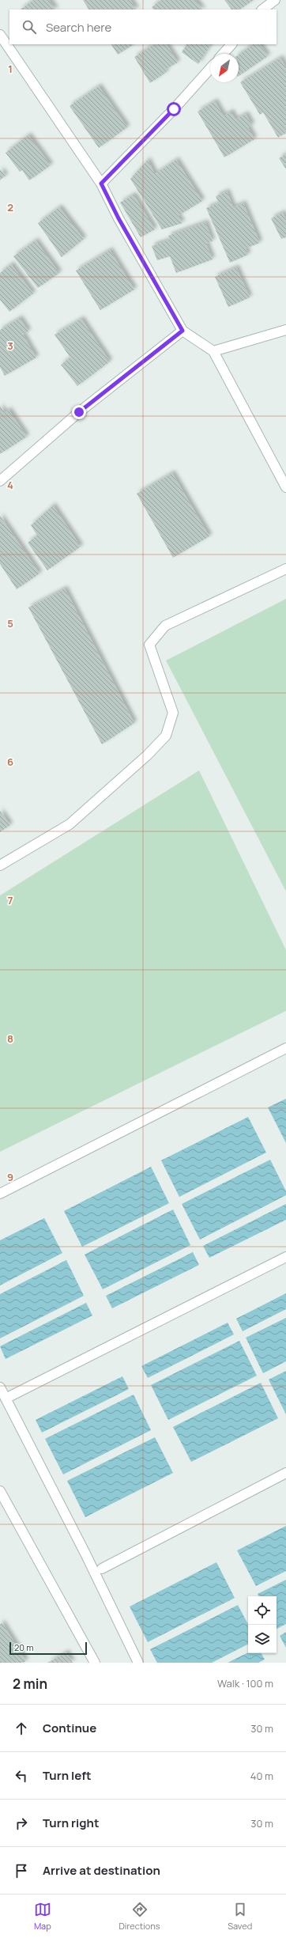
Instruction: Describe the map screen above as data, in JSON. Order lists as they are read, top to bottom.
{
  "scale_bar": "20 m",
  "north": "bottom left",
  "page": {
    "search": "Search here",
    "scale": "20 m",
    "heading": ["2 min", "Walk · 100 m"],
    "list": [
      ["Continue", "30 m"],
      ["Turn left", "40 m"],
      ["Turn right", "30 m"],
      "Arrive at destination"
    ],
    "nav": ["Map", "Directions", "Saved"]
  },
  "grid": {
    "rows": [
      "1",
      "2",
      "3",
      "4",
      "5",
      "6",
      "7",
      "8",
      "9"
    ]
  }
}
